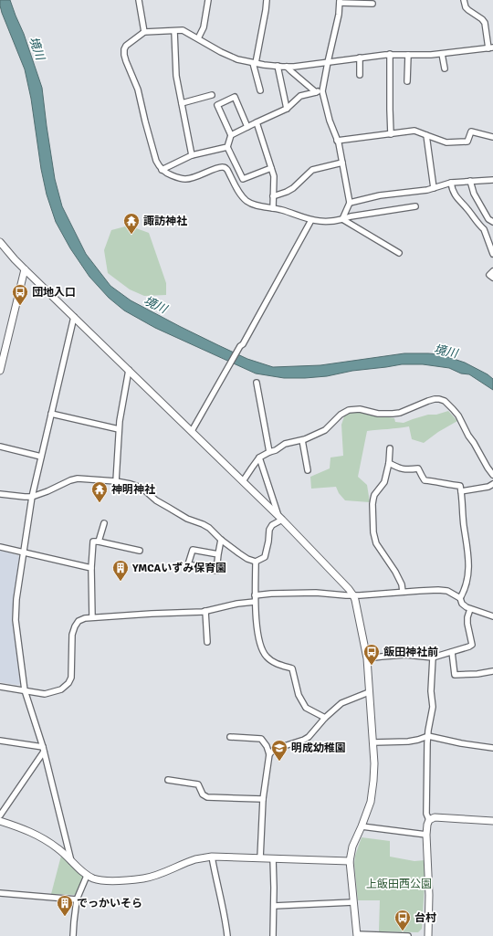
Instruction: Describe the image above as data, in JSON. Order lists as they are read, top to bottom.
{
  "water": ["境川"],
  "parks": ["上飯田西公園"],
  "places": {
    "temple": ["諏訪神社", "神明神社"],
    "bus stop": ["団地入口", "飯田神社前", "台村"],
    "building": ["YMCAいずみ保育園", "でっかいそら"],
    "school or university": ["明成幼稚園"]
  }
}
